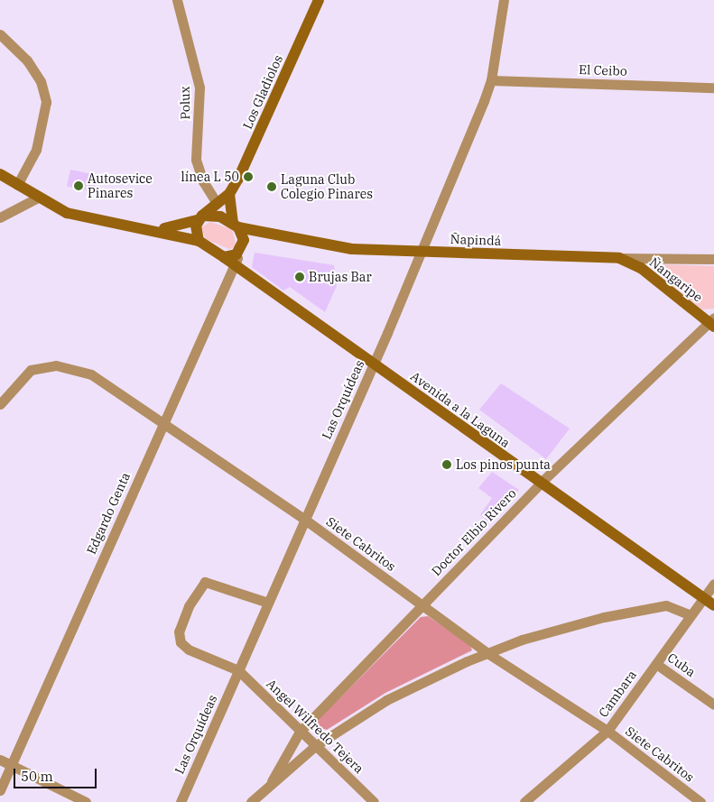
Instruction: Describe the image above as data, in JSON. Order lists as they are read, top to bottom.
{
  "streets": {
    "street": [
      "El Ceibo",
      "Los Gladiolos",
      "Polux",
      "Ñapindá",
      "Ñangaripe",
      "Las Orquídeas",
      "Avenida a la Laguna",
      "Edgardo Genta",
      "Doctor Elbio Rivero",
      "Siete Cabritos",
      "Cuba",
      "Cambara",
      "Angel Wilfredo Tejera"
    ]
  },
  "crossings": [
    ["El Ceibo", "Las Orquídeas"],
    ["Los Gladiolos", "Polux"],
    ["Los Gladiolos", "Ñapindá"],
    ["Ñapindá", "Ñangaripe"],
    ["Ñapindá", "Las Orquídeas"],
    ["Ñangaripe", "Doctor Elbio Rivero"],
    ["Las Orquídeas", "Avenida a la Laguna"],
    ["Las Orquídeas", "Siete Cabritos"],
    ["Las Orquídeas", "Angel Wilfredo Tejera"],
    ["Avenida a la Laguna", "Edgardo Genta"],
    ["Avenida a la Laguna", "Doctor Elbio Rivero"],
    ["Avenida a la Laguna", "Cambara"],
    ["Edgardo Genta", "Siete Cabritos"],
    ["Doctor Elbio Rivero", "Siete Cabritos"],
    ["Doctor Elbio Rivero", "Angel Wilfredo Tejera"],
    ["Siete Cabritos", "Cambara"],
    ["Cuba", "Cambara"]
  ],
  "places": [
    "línea L 50",
    "Autosevice Pinares",
    "Laguna Club Colegio Pinares",
    "Brujas Bar",
    "Los pinos punta"
  ],
  "scale_bar": "50 m"
}
